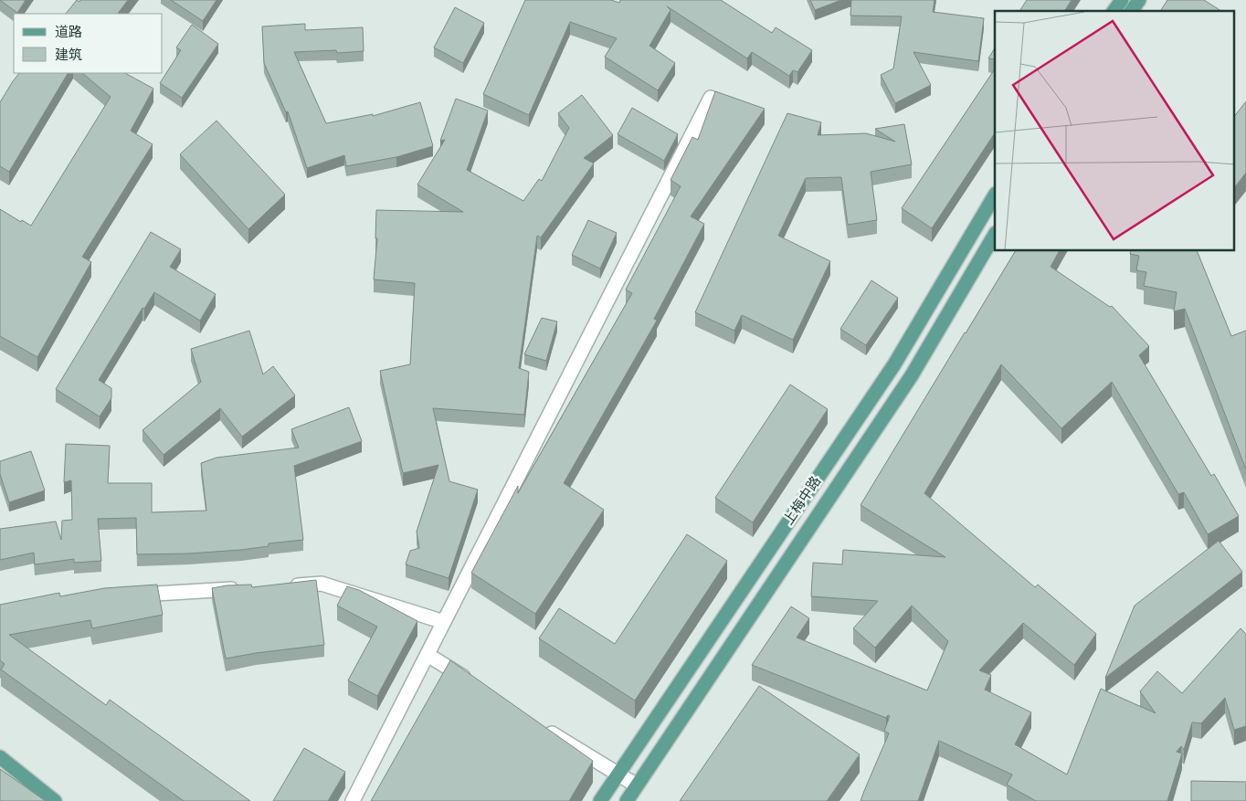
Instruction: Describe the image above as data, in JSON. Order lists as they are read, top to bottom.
{
  "streets": {
    "main road": ["上梅中路"]
  },
  "legend": ["道路", "建筑"]
}
